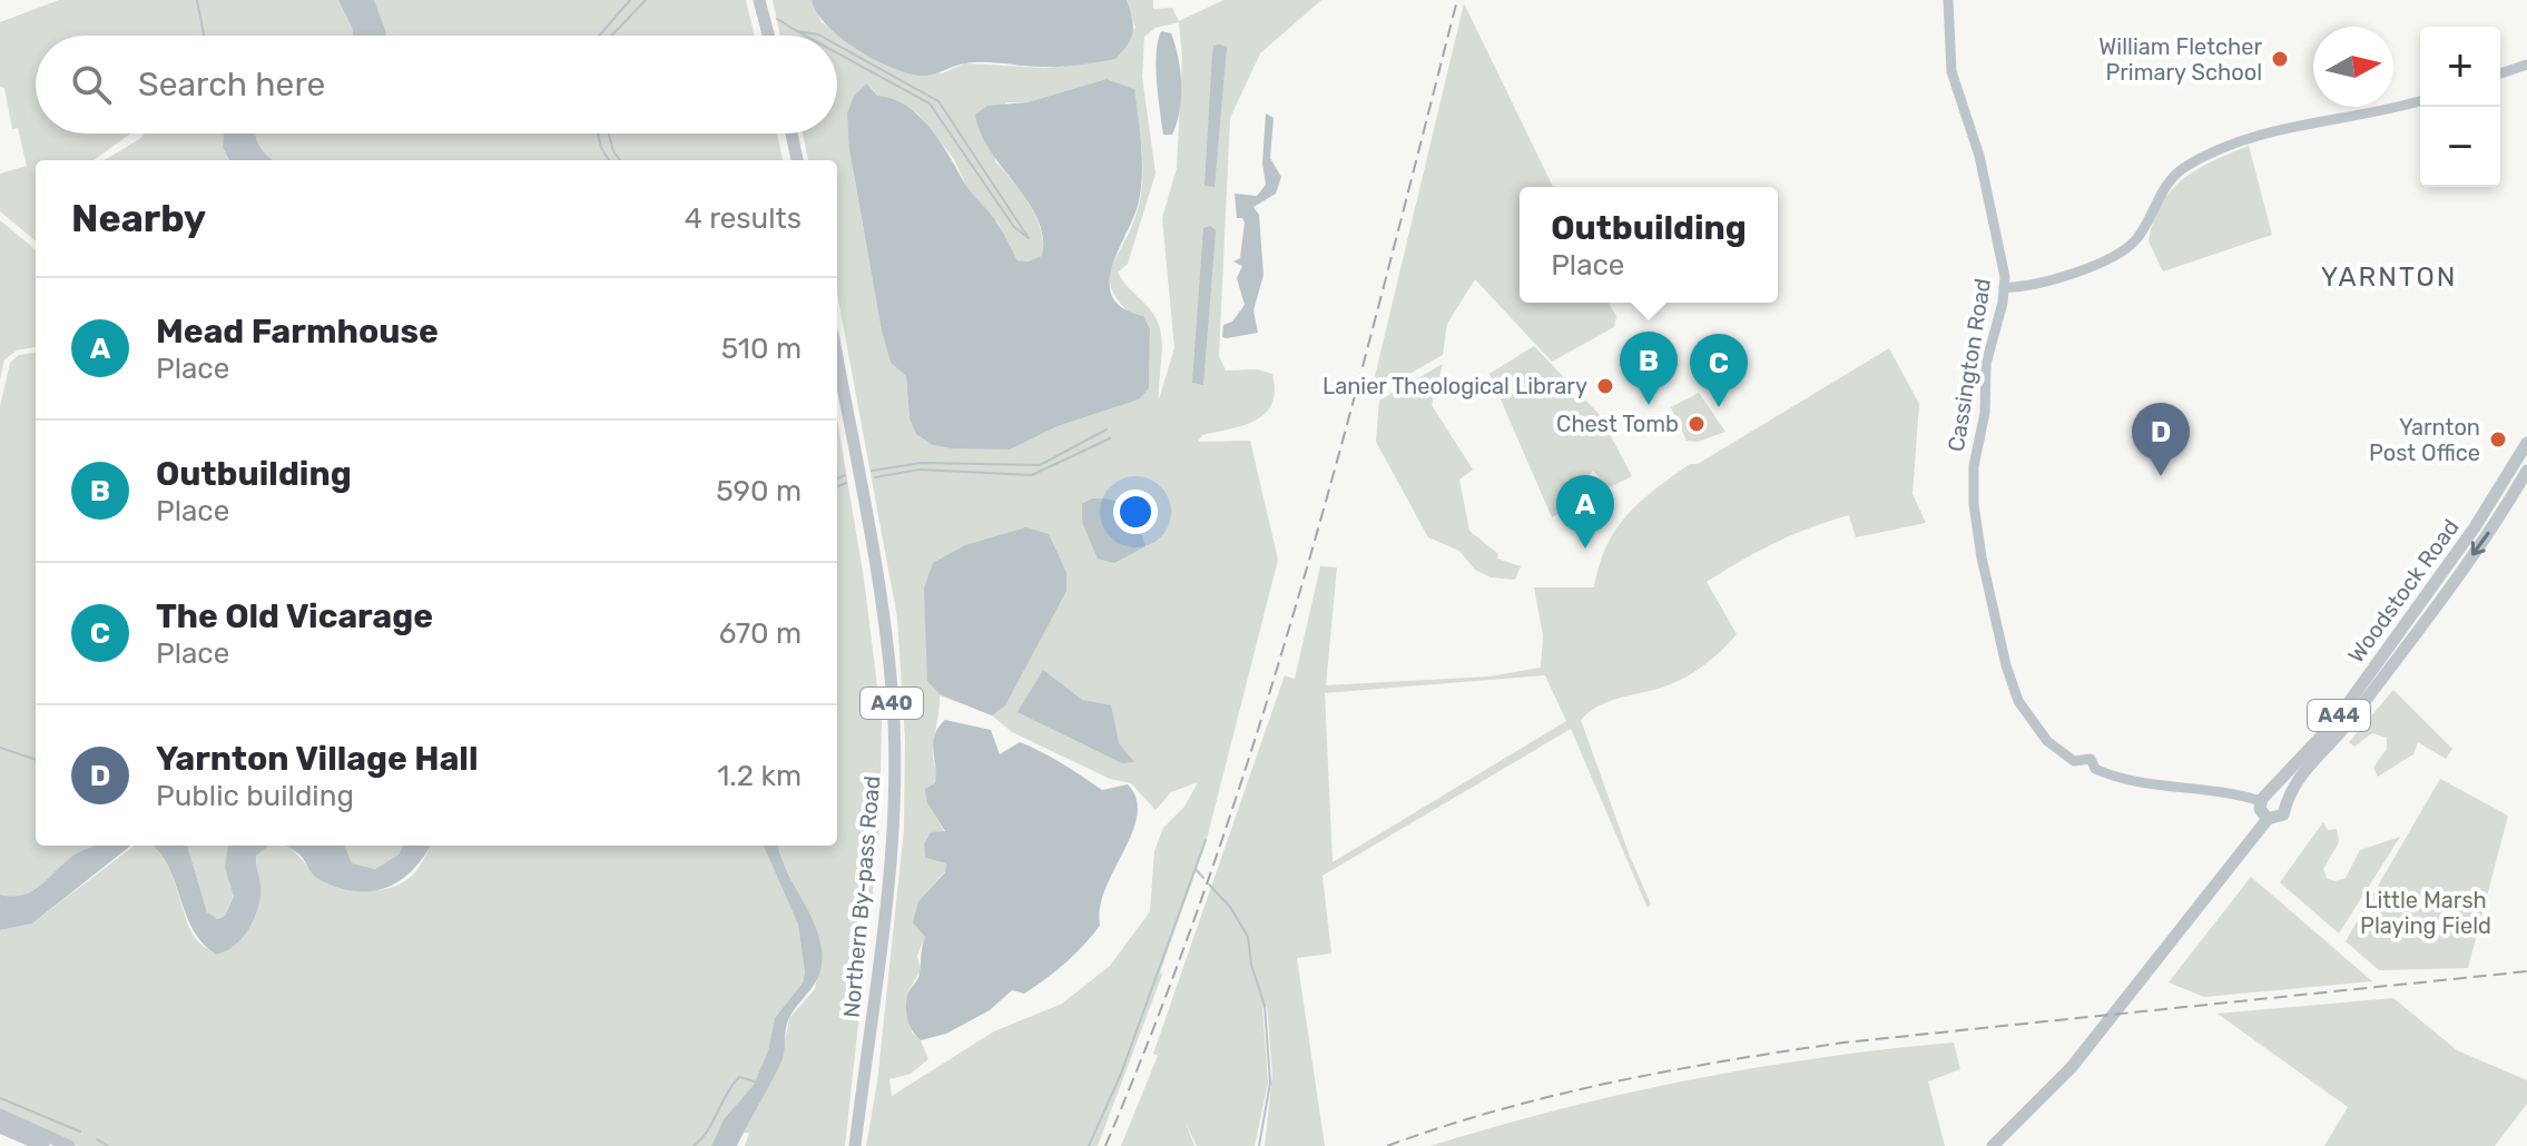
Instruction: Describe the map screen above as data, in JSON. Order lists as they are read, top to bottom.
{
  "streets": {
    "highway": [
      "Woodstock Road",
      "A40",
      "A44",
      "Northern By-pass Road"
    ],
    "street": ["Cassington Road"]
  },
  "crossings": [
    ["Cassington Road", "Woodstock Road"],
    ["Cassington Road", "A44"],
    ["Woodstock Road", "A44"]
  ],
  "districts": ["YARNTON"],
  "parks": ["Little Marsh Playing Field"],
  "places": [
    "William Fletcher Primary School",
    "Lanier Theological Library",
    "Chest Tomb",
    "Yarnton Post Office"
  ],
  "north": "right",
  "page": {
    "map_buttons": ["+", "−"],
    "search": "Search here",
    "heading": ["Nearby", "4 results"],
    "popup": ["Outbuilding", "Place"],
    "list": [
      {
        "mark": "A",
        "name": "Mead Farmhouse",
        "note": "Place",
        "value": "510 m"
      },
      {
        "mark": "B",
        "name": "Outbuilding",
        "note": "Place",
        "value": "590 m"
      },
      {
        "mark": "C",
        "name": "The Old Vicarage",
        "note": "Place",
        "value": "670 m"
      },
      {
        "mark": "D",
        "name": "Yarnton Village Hall",
        "note": "Public building",
        "value": "1.2 km"
      }
    ],
    "pins": [
      "B",
      "C",
      "D",
      "A"
    ]
  }
}
